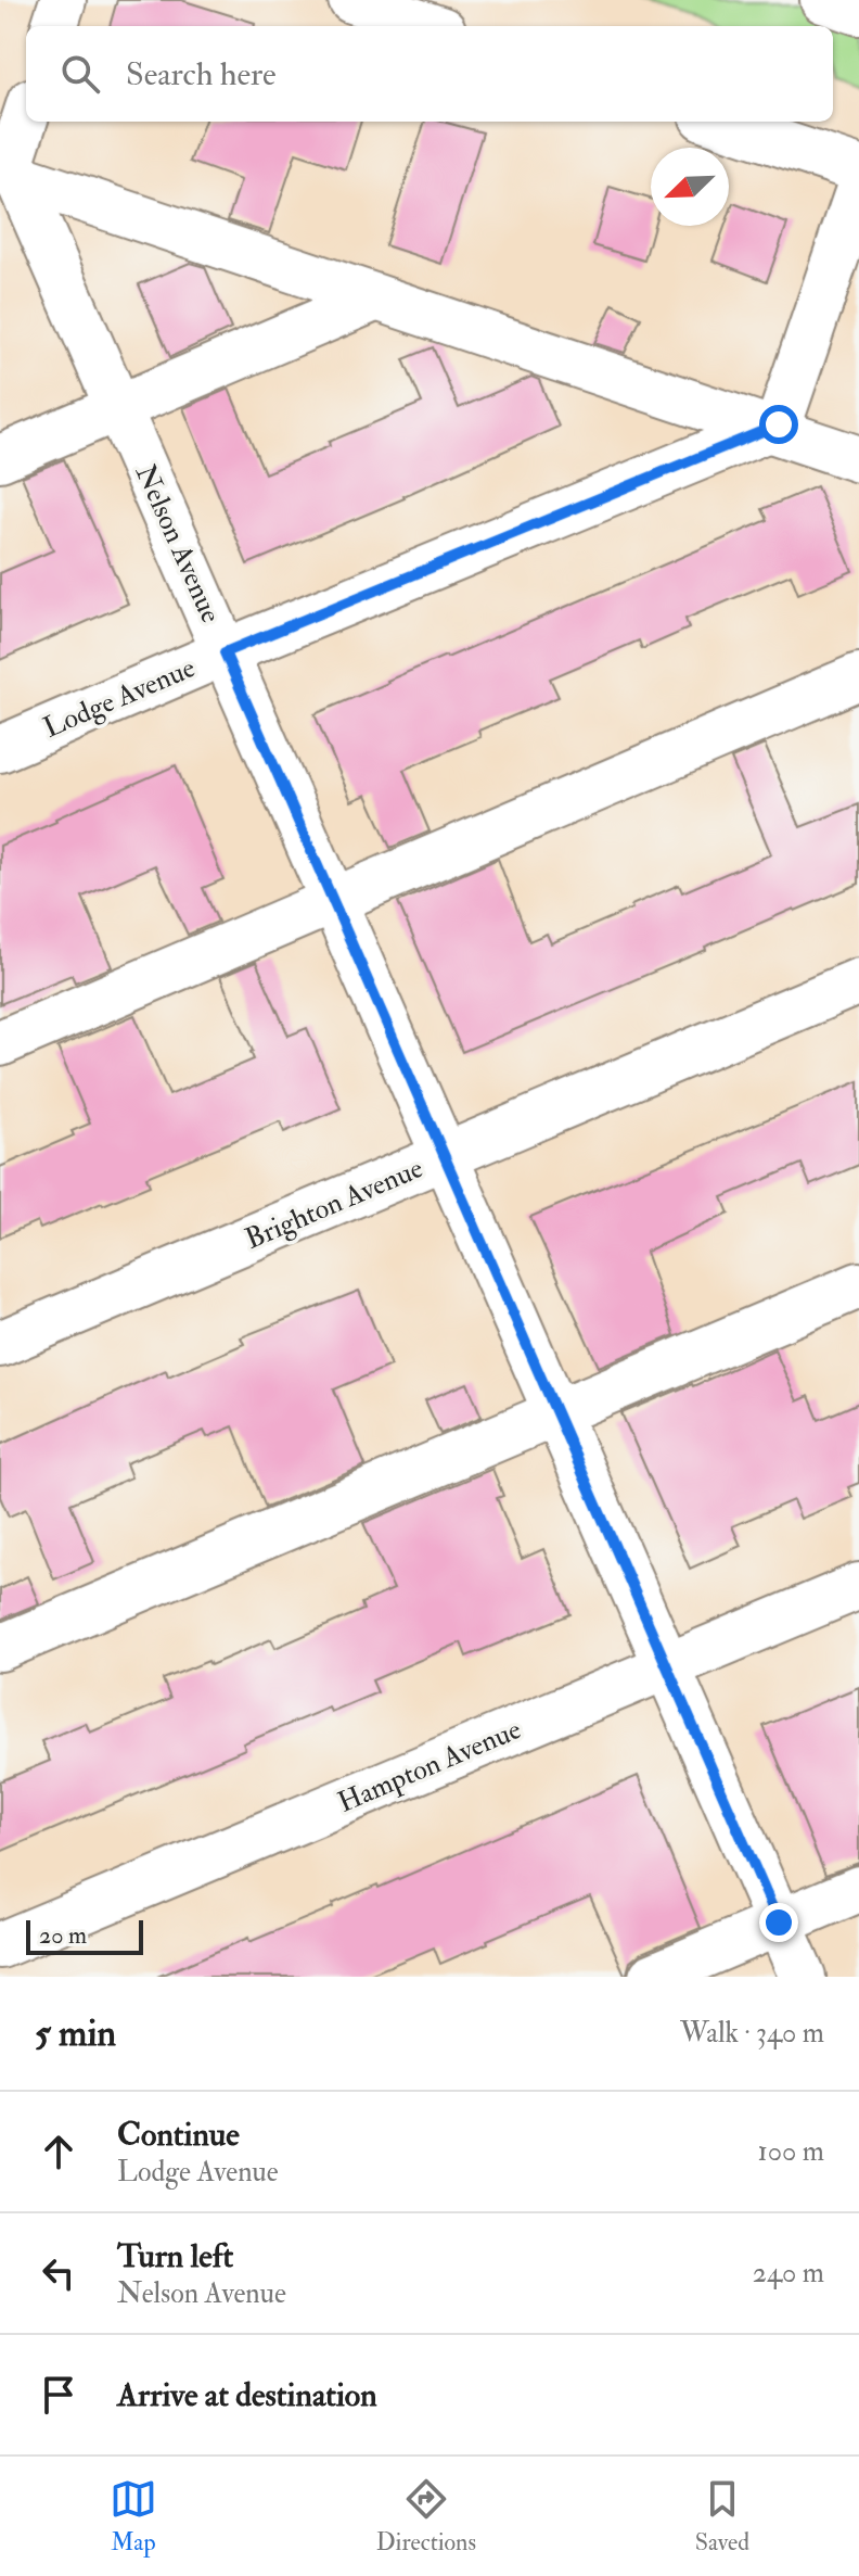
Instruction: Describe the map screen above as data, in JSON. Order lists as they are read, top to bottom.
{
  "streets": {
    "street": [
      "Nelson Avenue",
      "Lodge Avenue",
      "Brighton Avenue",
      "Hampton Avenue"
    ]
  },
  "crossings": [
    ["Nelson Avenue", "Lodge Avenue"],
    ["Nelson Avenue", "Brighton Avenue"],
    ["Nelson Avenue", "Hampton Avenue"]
  ],
  "scale_bar": "20 m",
  "north": "bottom left",
  "page": {
    "search": "Search here",
    "scale": "20 m",
    "heading": ["5 min", "Walk · 340 m"],
    "list": [
      ["Continue", "Lodge Avenue", "100 m"],
      ["Turn left", "Nelson Avenue", "240 m"],
      "Arrive at destination"
    ],
    "nav": ["Map", "Directions", "Saved"]
  }
}
